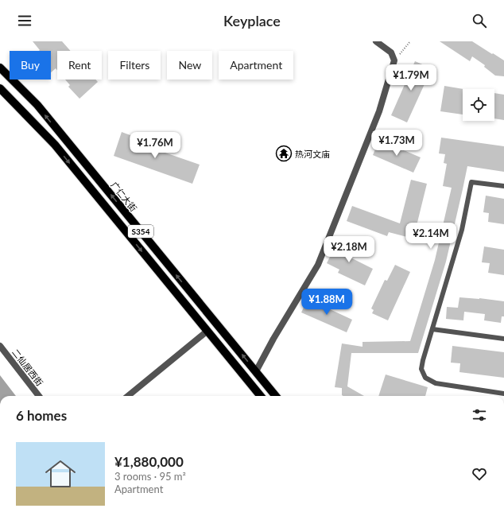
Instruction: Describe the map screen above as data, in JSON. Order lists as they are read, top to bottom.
{
  "streets": {
    "main road": ["广仁大街", "S354"],
    "street": ["二仙居西街"]
  },
  "places": {
    "temple": ["热河文庙"]
  },
  "page": {
    "header": "Keyplace",
    "chip": [
      "Buy",
      "Rent",
      "Filters",
      "New",
      "Apartment"
    ],
    "price": [
      "¥1.79M",
      "¥1.73M",
      "¥1.76M",
      "¥2.14M",
      "¥2.18M",
      "¥1.88M"
    ],
    "heading": "6 homes",
    "list": [
      {
        "name": "¥1,880,000",
        "note": "3 rooms · 95 m² · Apartment"
      }
    ]
  }
}
